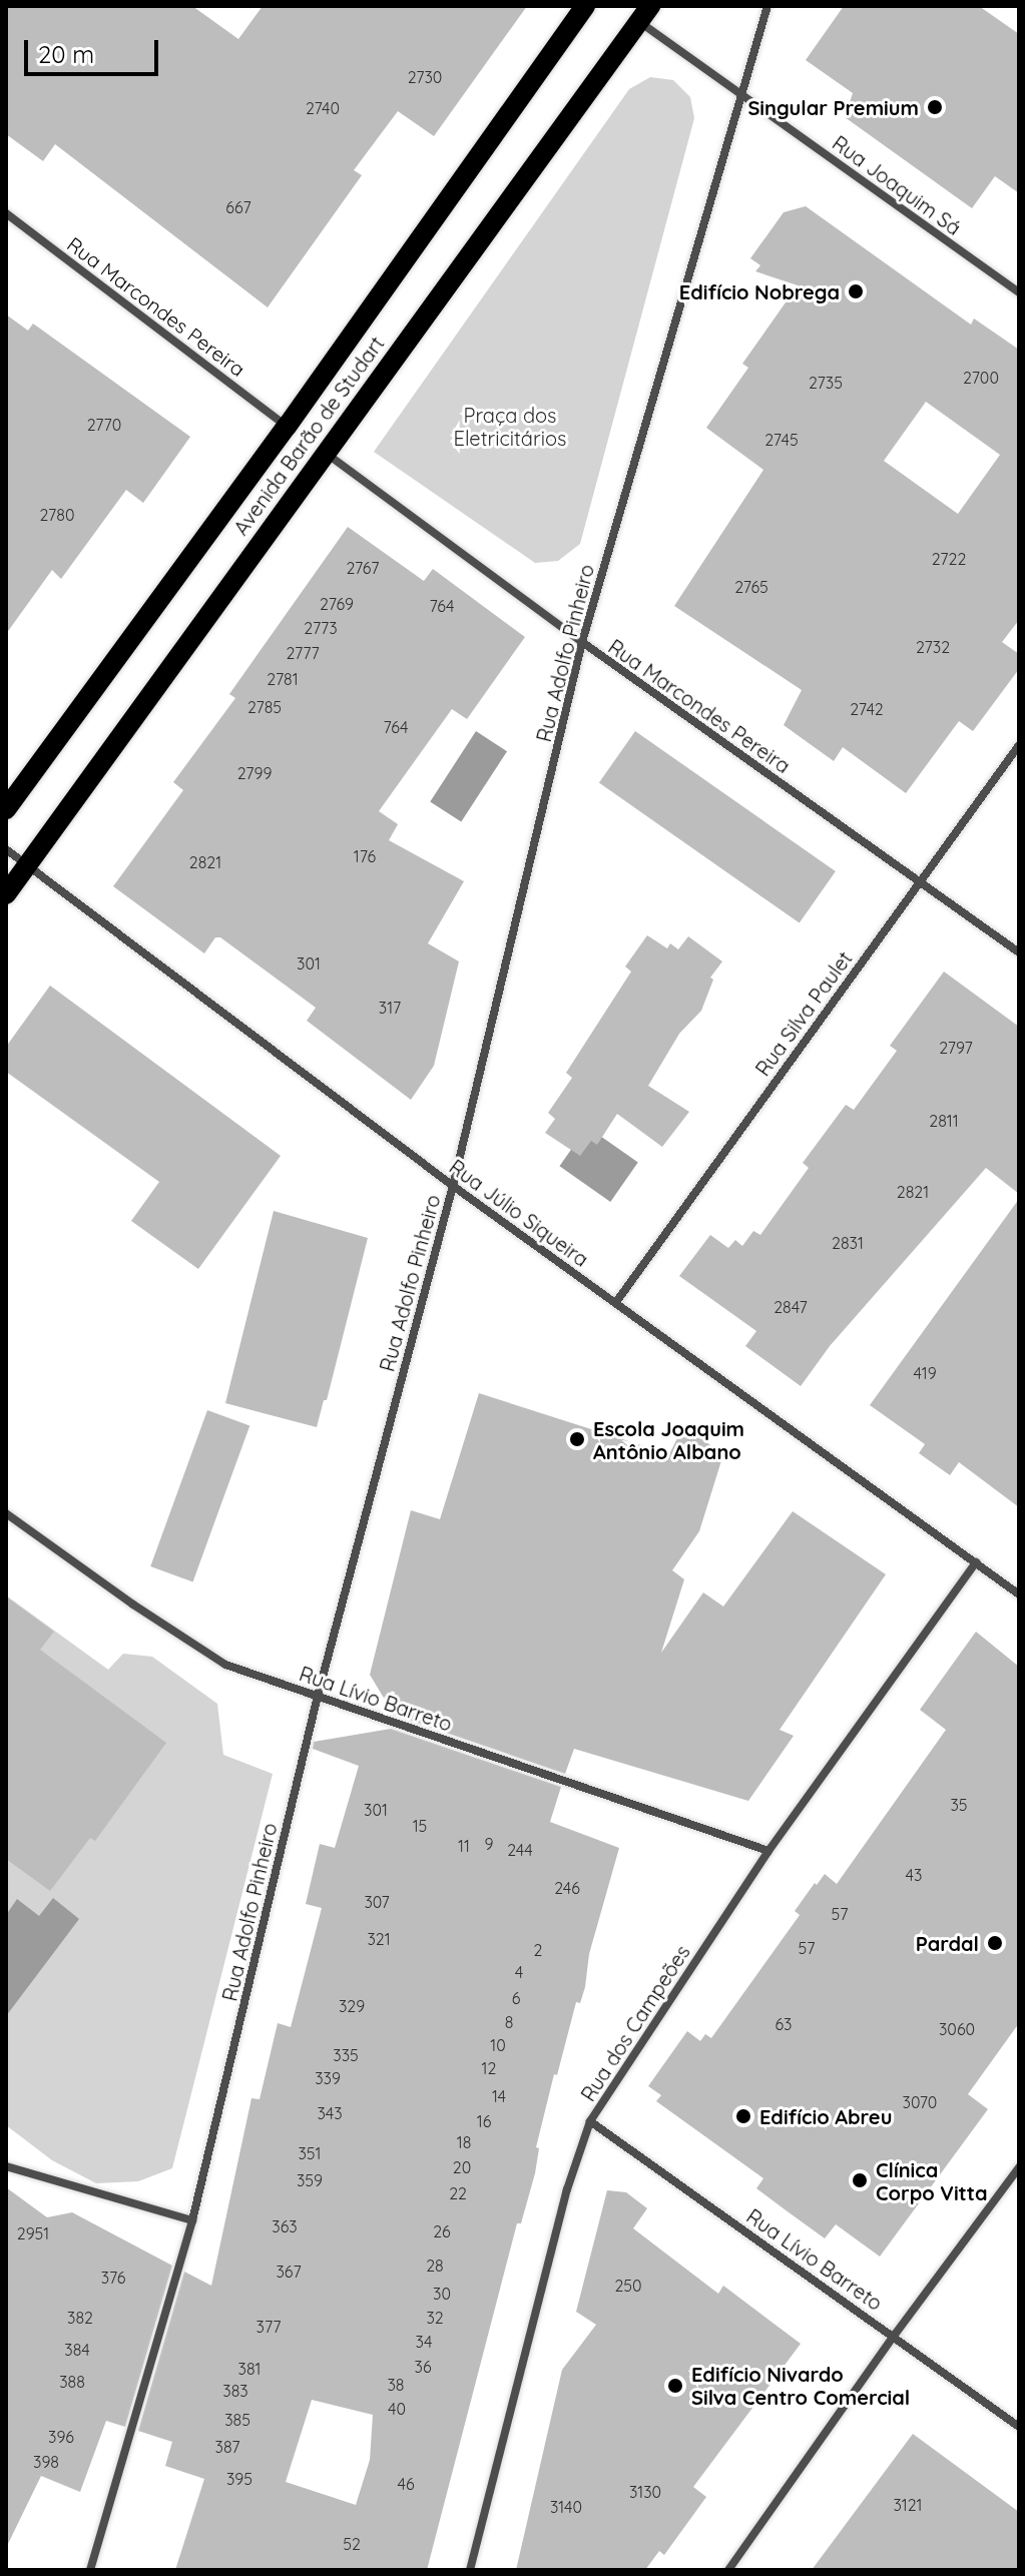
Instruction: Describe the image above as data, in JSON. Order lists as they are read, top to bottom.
{
  "streets": {
    "main road": ["Avenida Barão de Studart"],
    "street": [
      "Rua Joaquim Sá",
      "Rua Marcondes Pereira",
      "Rua Adolfo Pinheiro",
      "Rua Silva Paulet",
      "Rua Júlio Siqueira",
      "Rua Lívio Barreto",
      "Rua dos Campeões"
    ]
  },
  "crossings": [
    ["Rua Joaquim Sá", "Avenida Barão de Studart"],
    ["Rua Joaquim Sá", "Rua Adolfo Pinheiro"],
    ["Rua Marcondes Pereira", "Avenida Barão de Studart"],
    ["Rua Marcondes Pereira", "Rua Adolfo Pinheiro"],
    ["Rua Marcondes Pereira", "Rua Silva Paulet"],
    ["Avenida Barão de Studart", "Rua Júlio Siqueira"],
    ["Rua Adolfo Pinheiro", "Rua Júlio Siqueira"],
    ["Rua Adolfo Pinheiro", "Rua Lívio Barreto"],
    ["Rua Silva Paulet", "Rua Júlio Siqueira"],
    ["Rua Júlio Siqueira", "Rua dos Campeões"],
    ["Rua Lívio Barreto", "Rua dos Campeões"]
  ],
  "parks": ["Praça dos Eletricitários"],
  "places": [
    "Singular Premium",
    "Edifício Nobrega",
    "Escola Joaquim Antônio Albano",
    "Pardal",
    "Edifício Abreu",
    "Clínica Corpo Vitta",
    "Edifício Nivardo Silva Centro Comercial"
  ],
  "house_numbers": [
    "2730",
    "2740",
    "667",
    "2700",
    "2735",
    "2770",
    "2745",
    "2780",
    "2722",
    "2767",
    "2765",
    "2769",
    "764",
    "2773",
    "2732",
    "2777",
    "2781",
    "2785",
    "2742",
    "764",
    "2799",
    "176",
    "2821",
    "301",
    "317",
    "2797",
    "2811",
    "2821",
    "2831",
    "2847",
    "419",
    "35",
    "301",
    "15",
    "9",
    "11",
    "244",
    "43",
    "246",
    "307",
    "57",
    "321",
    "57",
    "2",
    "4",
    "6",
    "329",
    "8",
    "63",
    "3060",
    "10",
    "335",
    "12",
    "339",
    "14",
    "3070",
    "343",
    "16",
    "18",
    "351",
    "20",
    "359",
    "22",
    "363",
    "26",
    "2951",
    "28",
    "367",
    "376",
    "250",
    "30",
    "382",
    "32",
    "377",
    "34",
    "384",
    "36",
    "381",
    "388",
    "38",
    "383",
    "40",
    "385",
    "396",
    "387",
    "398",
    "395",
    "46",
    "3130",
    "3121",
    "3140",
    "52"
  ],
  "scale_bar": "20 m"
}
